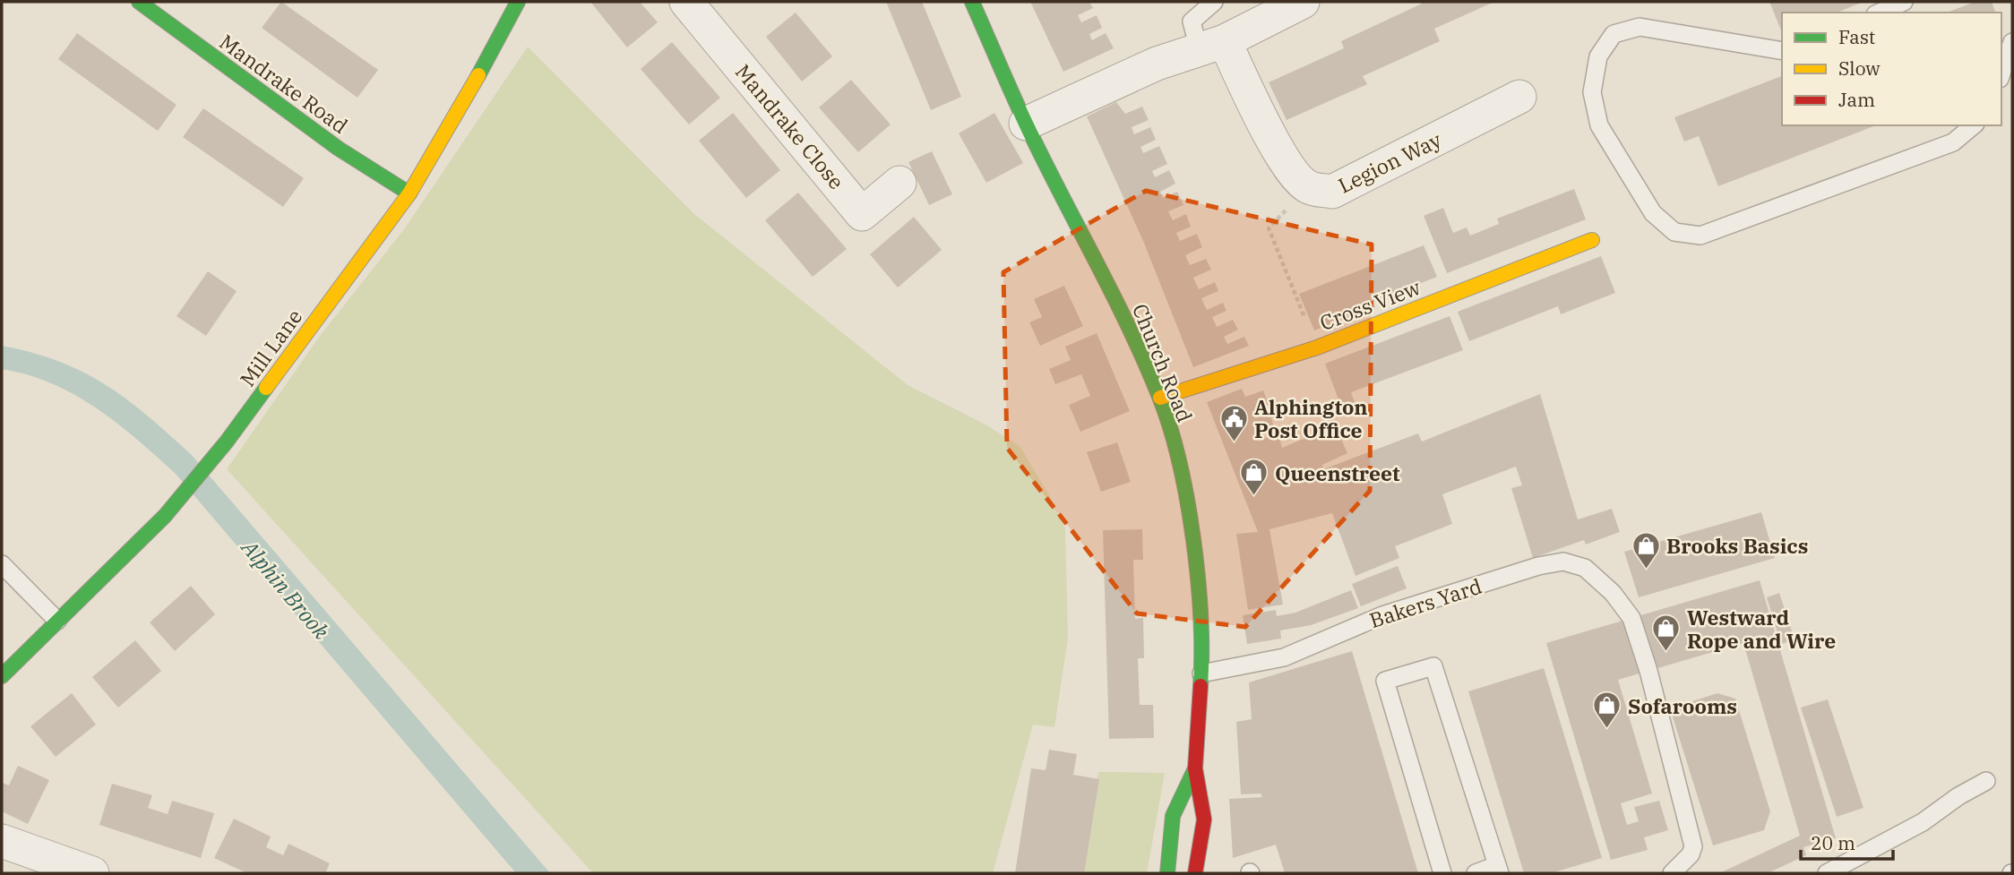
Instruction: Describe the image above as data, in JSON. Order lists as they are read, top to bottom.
{
  "streets": {
    "street": [
      "Mandrake Road",
      "Mandrake Close",
      "Legion Way",
      "Cross View",
      "Mill Lane",
      "Church Road"
    ],
    "lane": ["Bakers Yard"]
  },
  "crossings": [
    ["Mandrake Road", "Mill Lane"],
    ["Cross View", "Church Road"],
    ["Church Road", "Bakers Yard"]
  ],
  "water": ["Alphin Brook"],
  "places": {
    "public building": ["Alphington Post Office"],
    "shop": [
      "Queenstreet",
      "Brooks Basics",
      "Westward Rope and Wire",
      "Sofarooms"
    ]
  },
  "legend": ["Fast", "Slow", "Jam"],
  "scale_bar": "20 m"
}
